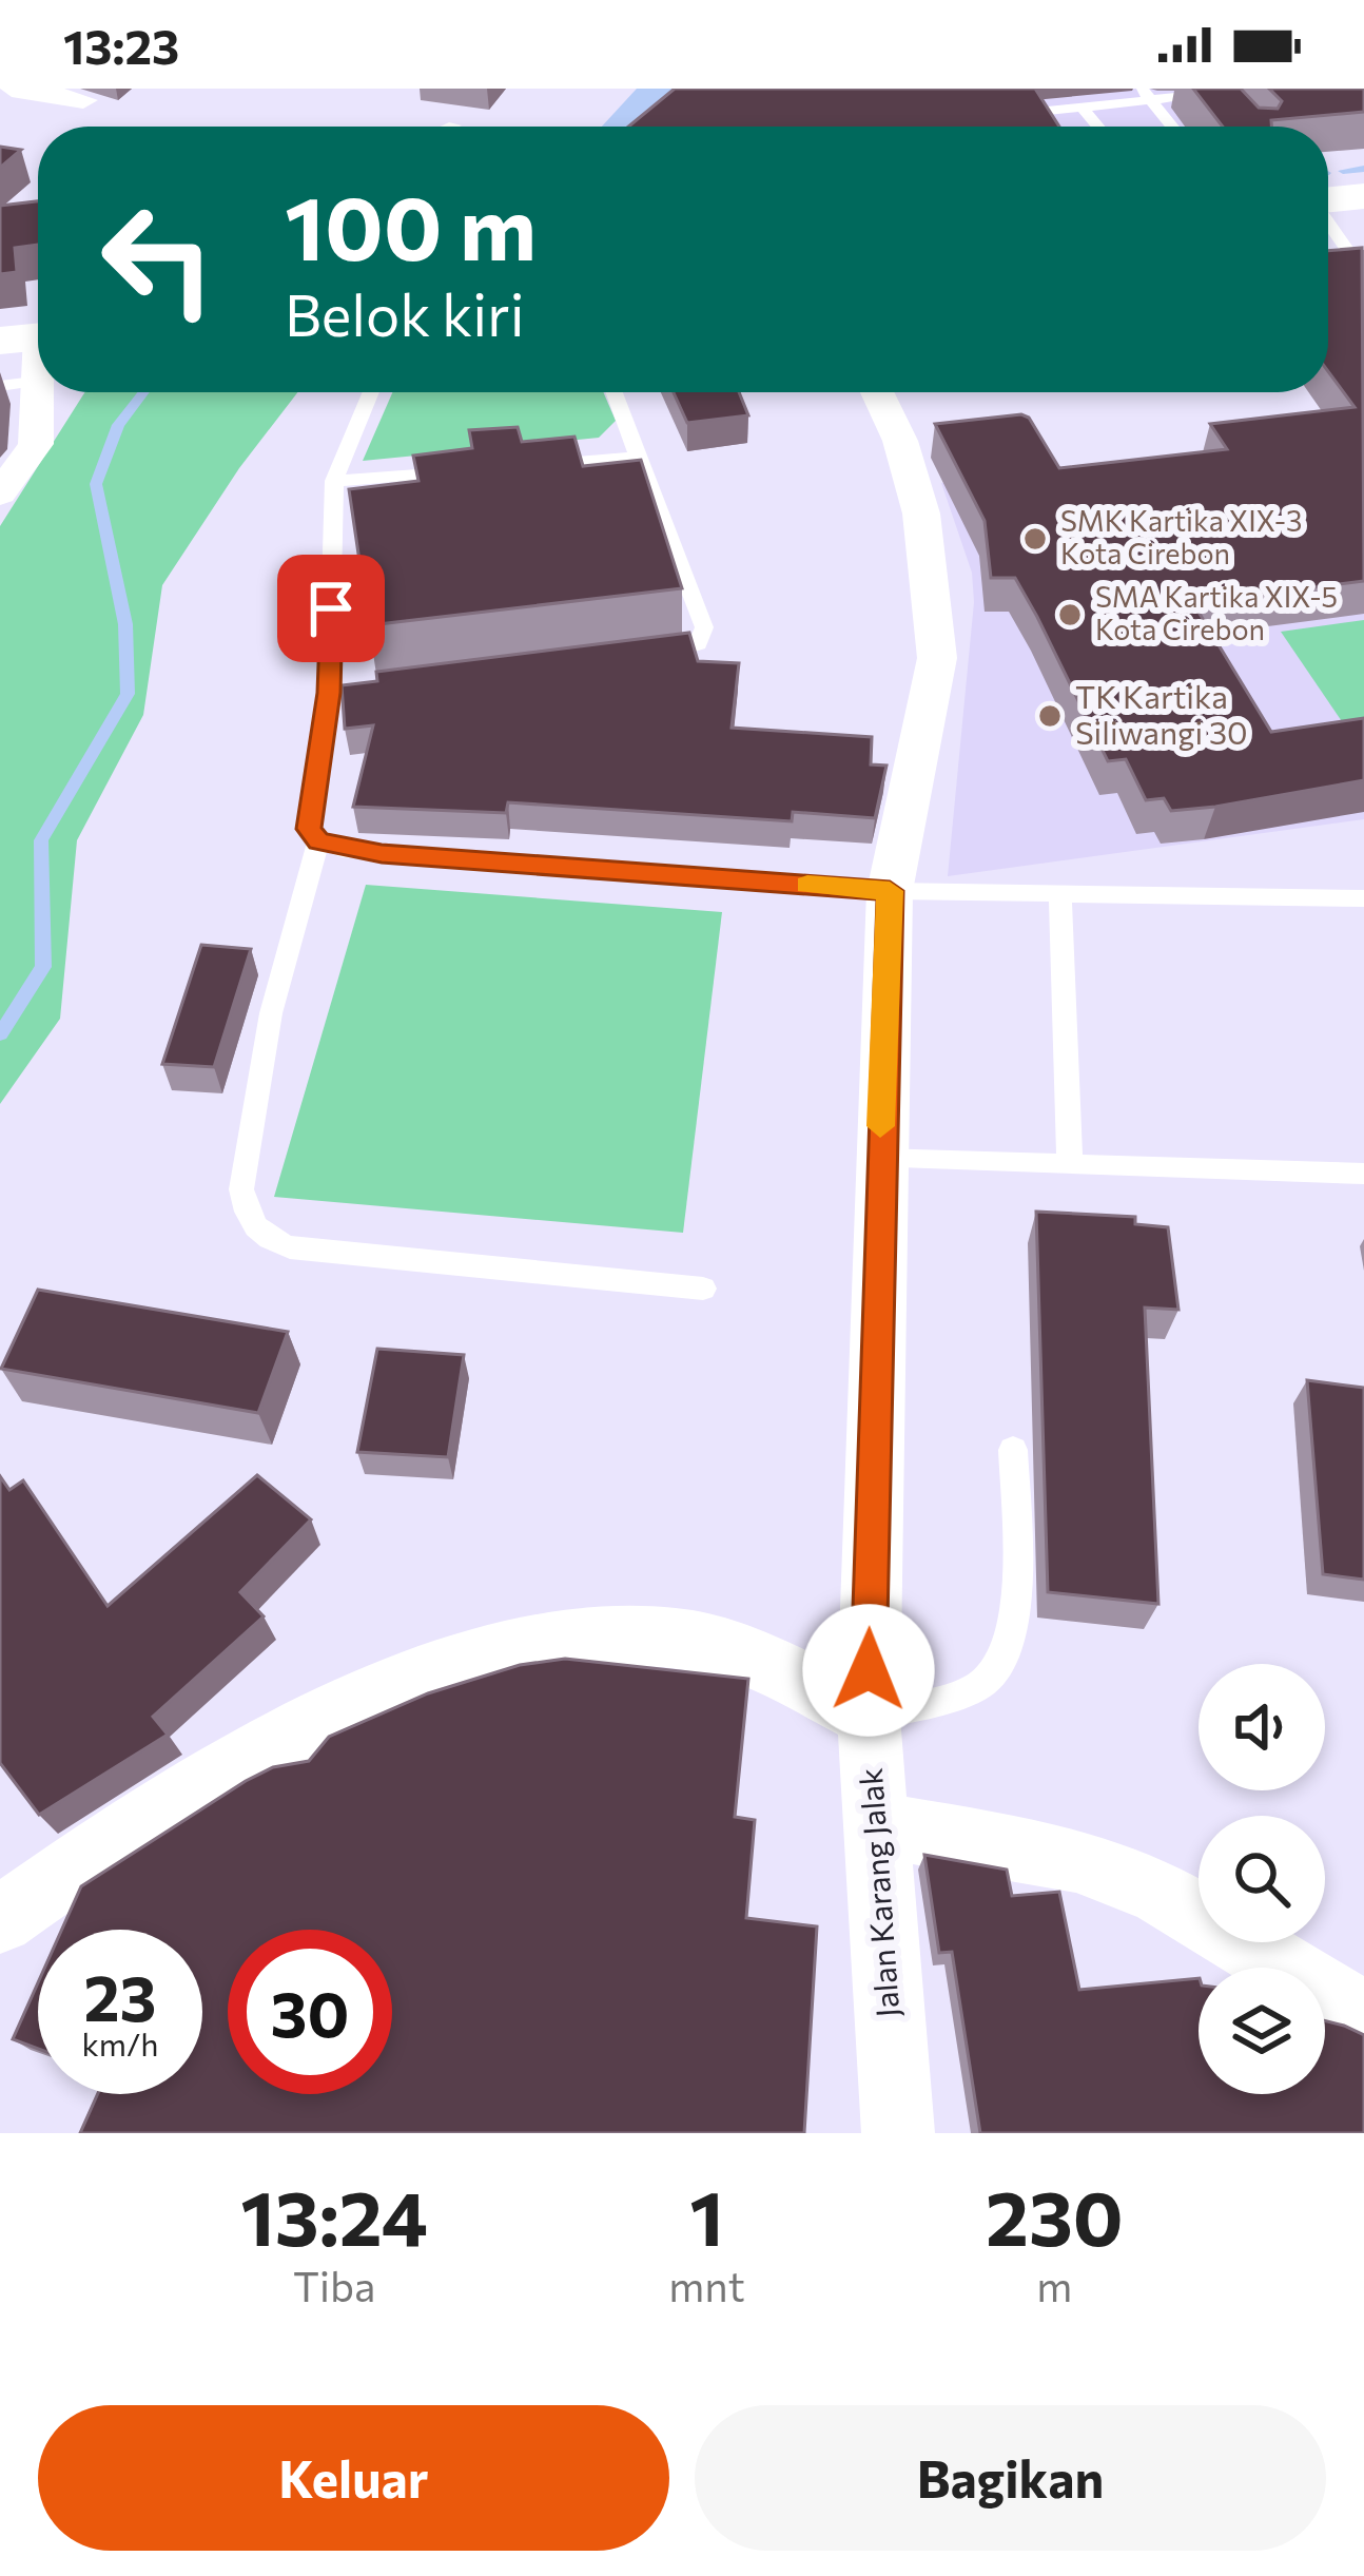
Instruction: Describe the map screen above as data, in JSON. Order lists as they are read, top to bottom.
{
  "streets": {
    "street": ["Jalan Karang Jalak"]
  },
  "places": ["SMK Kartika XIX-3 Kota Cirebon", "SMA Kartika XIX-5 Kota Cirebon", "TK Kartika Siliwangi 30"],
  "page": {
    "status": "13:23",
    "turn": ["100 m", "Belok kiri"],
    "speed": "23 km/h",
    "limit": "30",
    "eta": [
      "13:24",
      "Tiba",
      "1",
      "mnt",
      "230",
      "m"
    ],
    "buttons": ["Keluar", "Bagikan"]
  }
}
